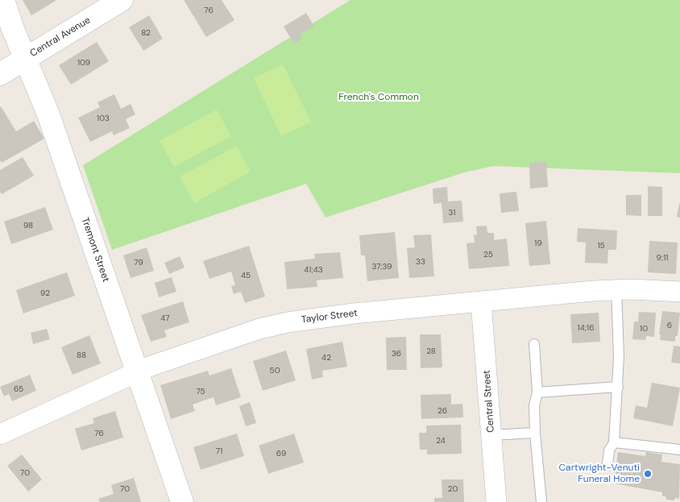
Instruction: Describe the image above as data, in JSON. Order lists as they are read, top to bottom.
{
  "streets": {
    "street": [
      "Central Avenue",
      "Tremont Street",
      "Taylor Street",
      "Central Street"
    ]
  },
  "crossings": [
    ["Central Avenue", "Tremont Street"],
    ["Tremont Street", "Taylor Street"],
    ["Taylor Street", "Central Street"]
  ],
  "parks": ["French's Common"],
  "places": ["Cartwright-Venuti Funeral Home"],
  "house_numbers": [
    "76",
    "82",
    "109",
    "103",
    "31",
    "98",
    "19",
    "15",
    "25",
    "9;11",
    "33",
    "79",
    "37;39",
    "41;43",
    "45",
    "92",
    "47",
    "6",
    "14;16",
    "10",
    "28",
    "36",
    "88",
    "42",
    "50",
    "65",
    "75",
    "26",
    "76",
    "24",
    "71",
    "69",
    "70",
    "70",
    "20"
  ]
}
